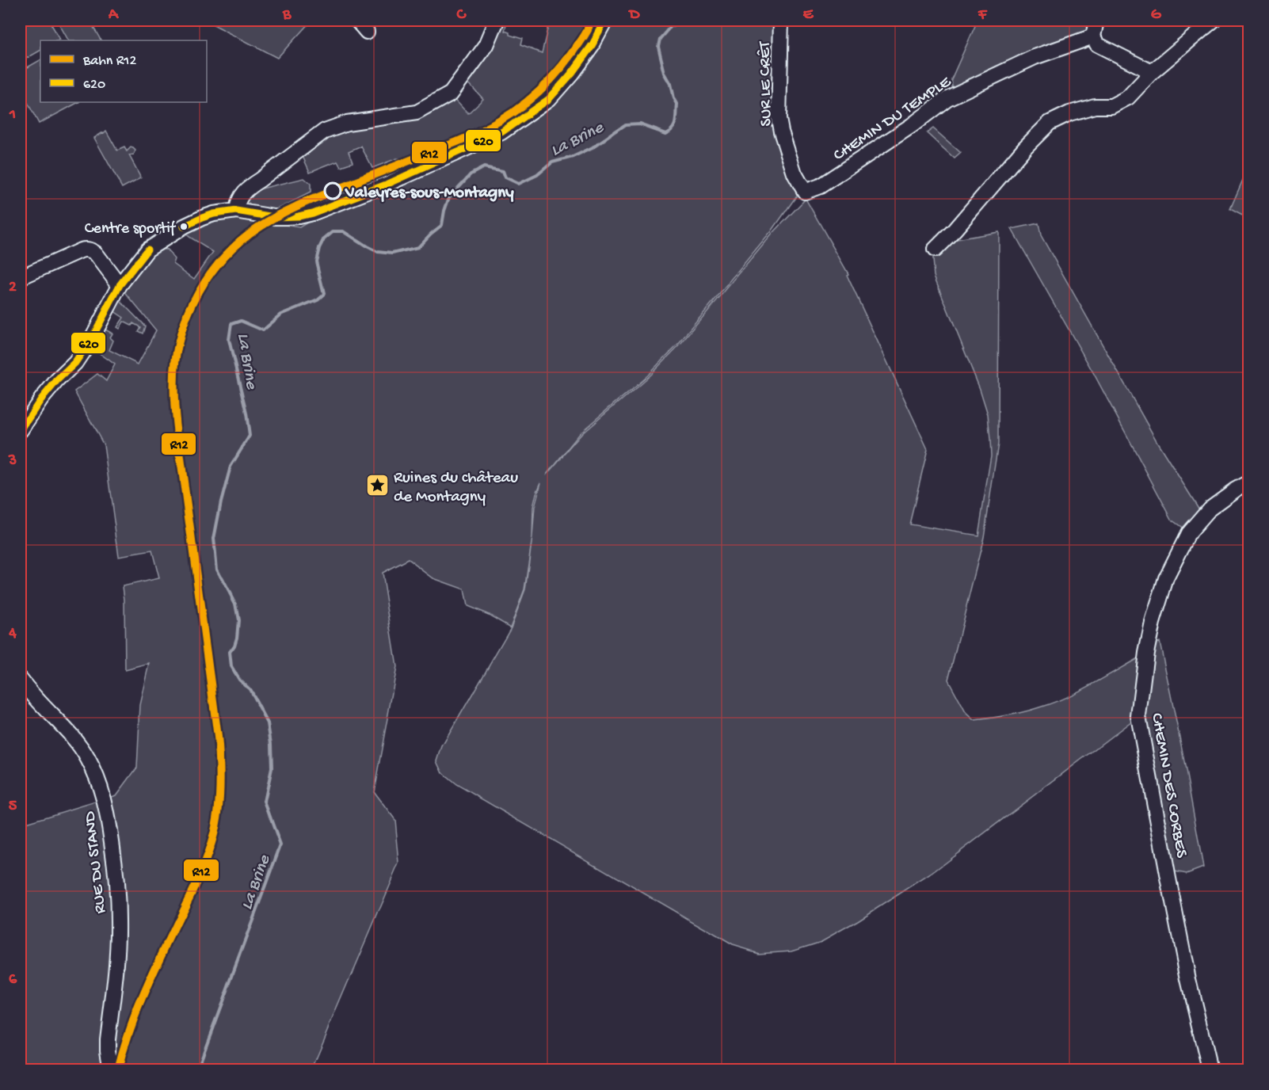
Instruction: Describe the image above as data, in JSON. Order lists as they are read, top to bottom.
{
  "streets": {
    "street": [
      "SUR LE CRÊT",
      "CHEMIN DU TEMPLE",
      "CHEMIN DES CORBES",
      "RUE DU STAND"
    ]
  },
  "crossings": [
    ["SUR LE CRÊT", "CHEMIN DU TEMPLE"]
  ],
  "water": ["La Brine"],
  "places": {
    "other": ["Valeyres-sous-Montagny", "Centre sportif"],
    "place": ["Ruines du château de Montagny"]
  },
  "lines": ["rail line R12", "transit line 620"],
  "legend": ["Bahn R12", "620"],
  "grid": {
    "columns": [
      "A",
      "B",
      "C",
      "D",
      "E",
      "F",
      "G"
    ],
    "rows": [
      "1",
      "2",
      "3",
      "4",
      "5",
      "6"
    ]
  }
}
